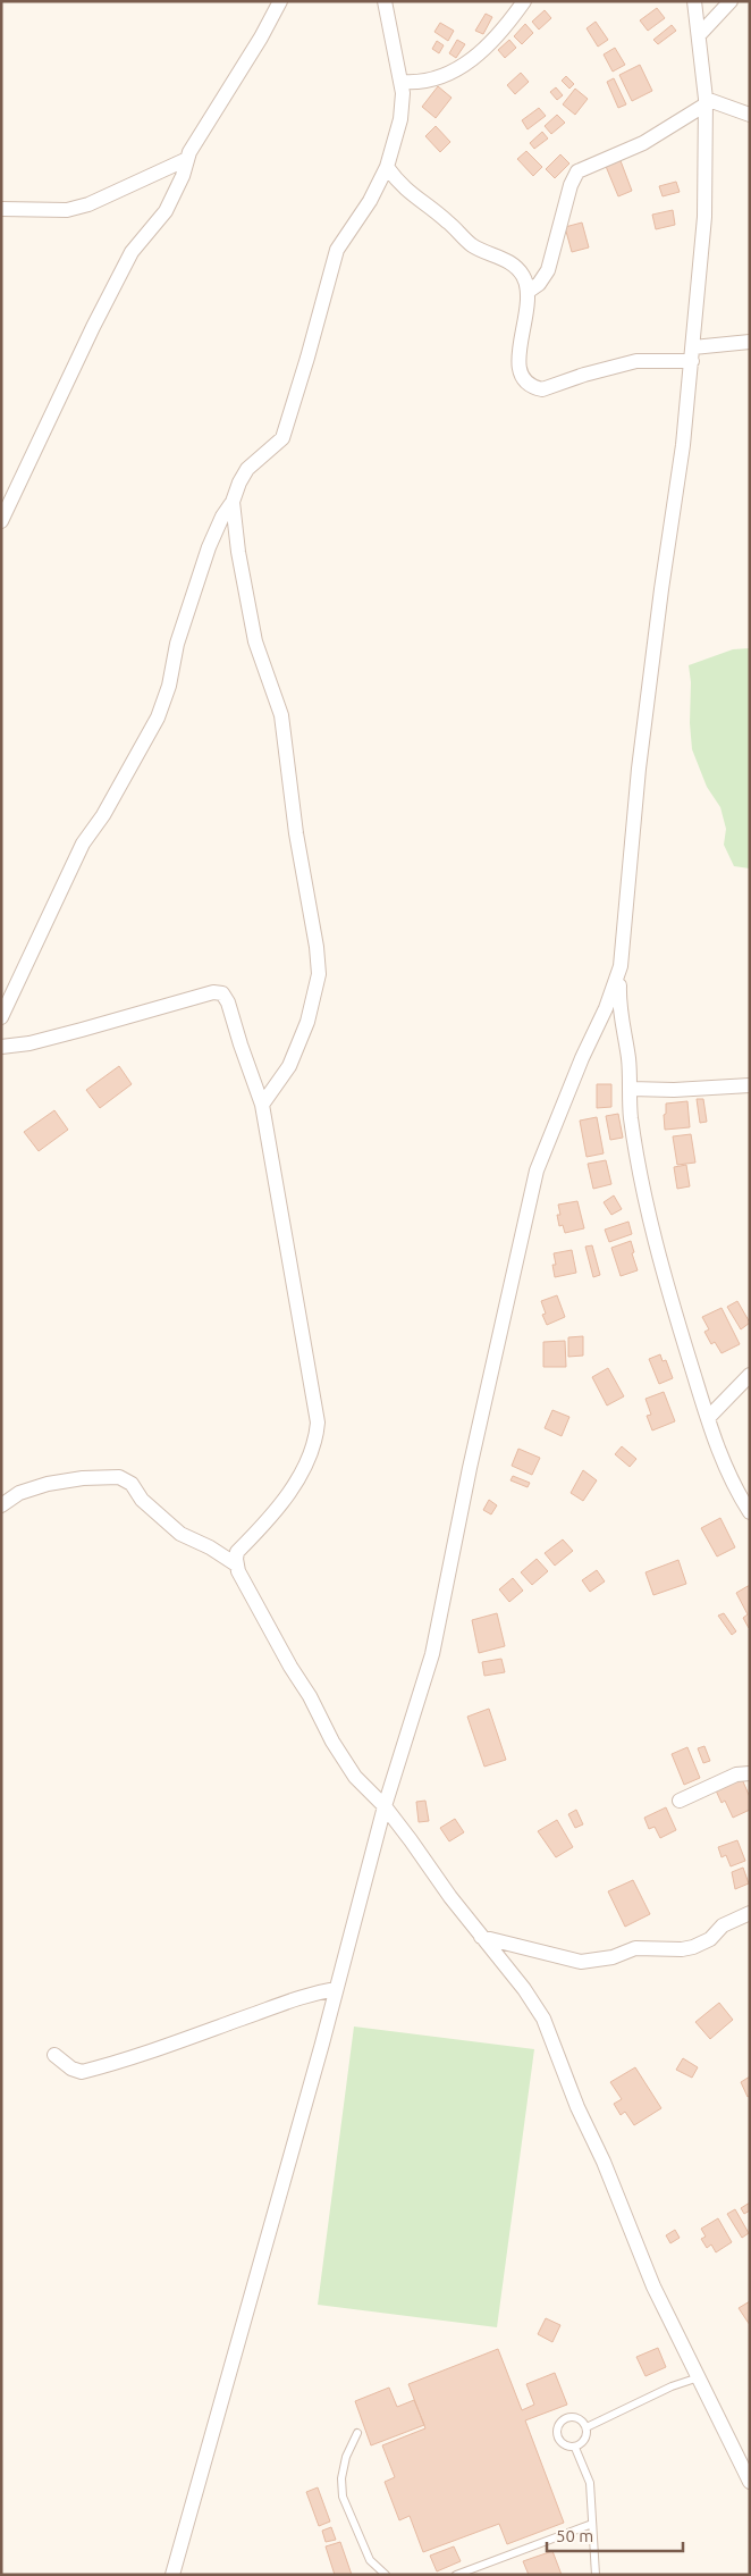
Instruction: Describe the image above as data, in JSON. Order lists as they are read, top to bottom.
{
  "scale_bar": "50 m"
}
